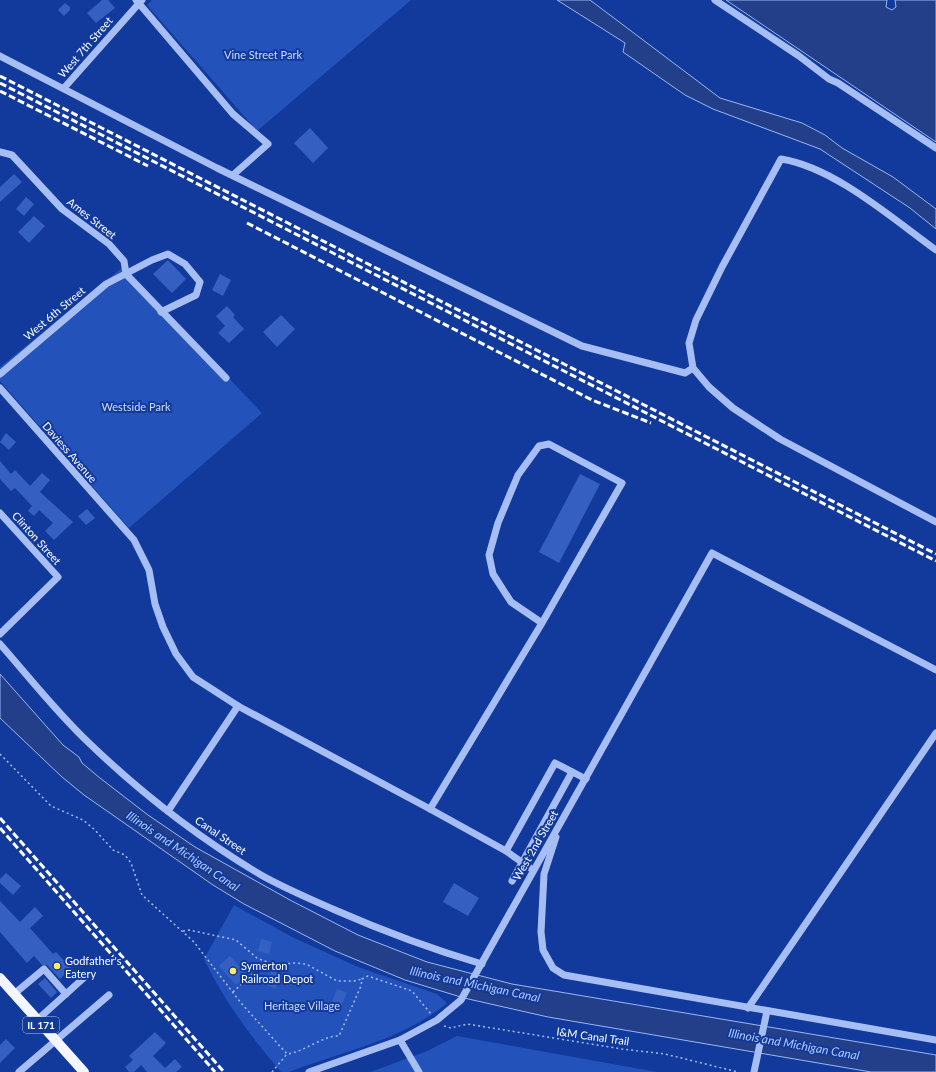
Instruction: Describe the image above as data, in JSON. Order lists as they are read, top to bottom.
{
  "streets": {
    "main road": ["IL 171"],
    "street": [
      "West 7th Street",
      "Ames Street",
      "West 6th Street",
      "Daviess Avenue",
      "Clinton Street",
      "Canal Street",
      "West 2nd Street"
    ],
    "path": ["I&M Canal Trail"]
  },
  "crossings": [
    ["Ames Street", "West 6th Street"],
    ["Daviess Avenue", "West 2nd Street"],
    ["Canal Street", "West 2nd Street"]
  ],
  "water": ["Illinois and Michigan Canal"],
  "parks": ["Vine Street Park", "Westside Park", "Heritage Village"],
  "places": ["Godfather's Eatery", "Symerton Railroad Depot"]
}
